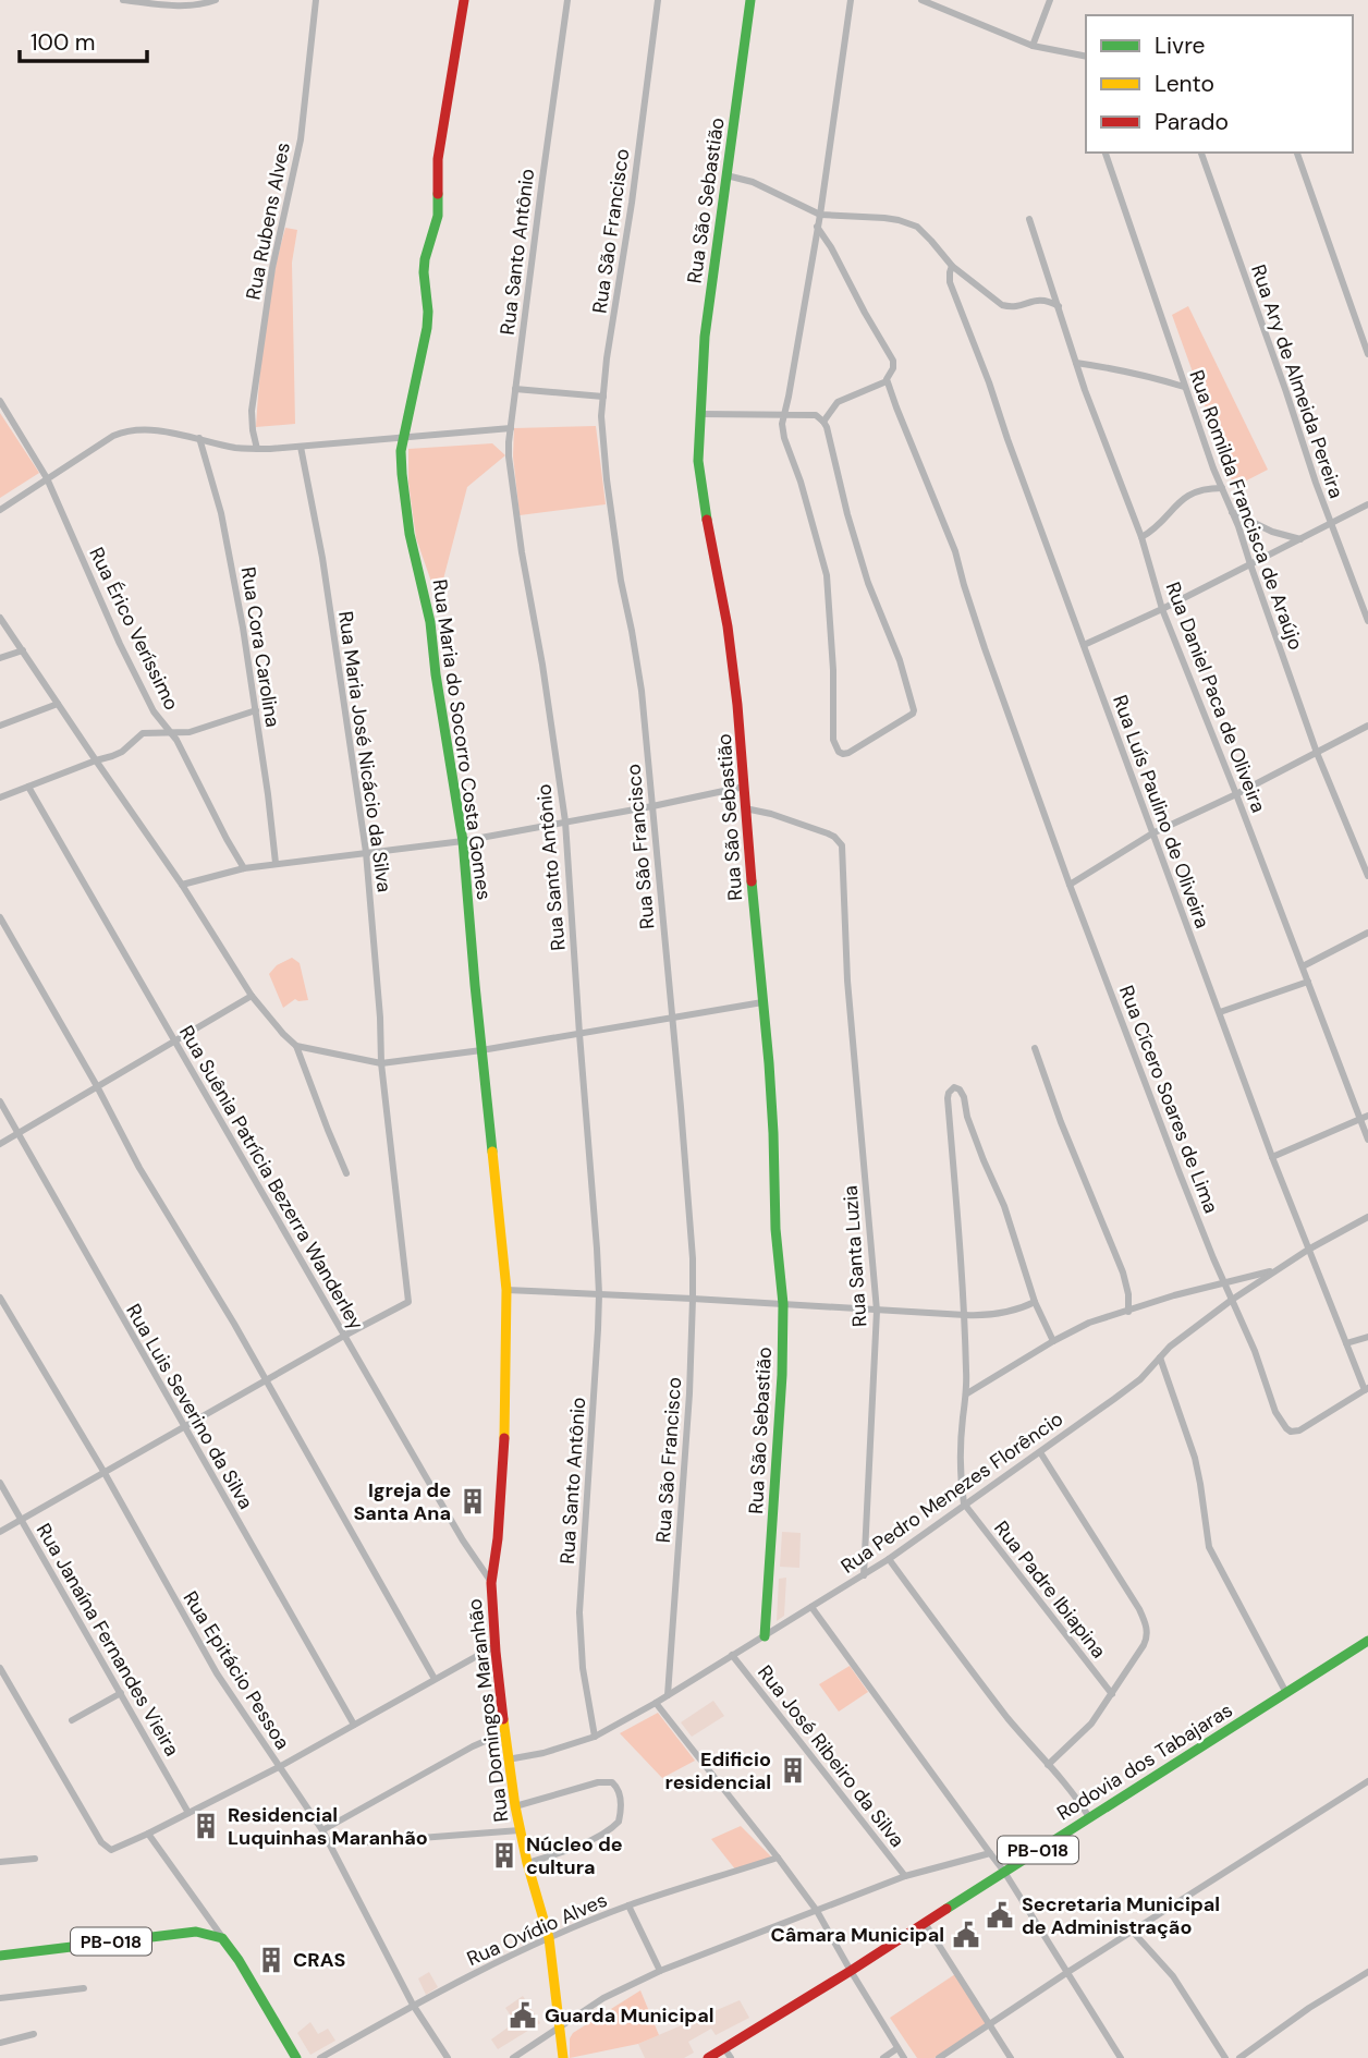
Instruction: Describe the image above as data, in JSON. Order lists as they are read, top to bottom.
{
  "streets": {
    "street": [
      "Rua São Sebastião",
      "Rua Rubens Alves",
      "Rua São Francisco",
      "Rua Santo Antônio",
      "Rua Ary de Almeida Pereira",
      "Rua Romilda Francisca de Araújo",
      "Rua Érico Veríssimo",
      "Rua Cora Carolina",
      "Rua Daniel Paca de Oliveira",
      "Rua Maria do Socorro Costa Gomes",
      "Rua Maria José Nicácio da Silva",
      "Rua Luís Paulino de Oliveira",
      "Rua Cícero Soares de Lima",
      "Rua Suênia Patrícia Bezerra Wanderley",
      "Rua Santa Luzia",
      "Rua Luis Severino da Silva",
      "Rua Pedro Menezes Florêncio",
      "Rua Padre Ibiapina",
      "Rua Janaína Fernandes Vieira",
      "Rua Epitácio Pessoa",
      "Rua Domingos Maranhão",
      "Rua José Ribeiro da Silva",
      "Rodovia dos Tabajaras",
      "PB-018",
      "Rua Ovídio Alves"
    ]
  },
  "crossings": [
    ["Rua São Sebastião", "Rua Santa Luzia"],
    ["Rua São Sebastião", "Rua Pedro Menezes Florêncio"],
    ["Rua São Francisco", "Rua Pedro Menezes Florêncio"],
    ["Rua Santo Antônio", "Rua Pedro Menezes Florêncio"],
    ["Rua Maria do Socorro Costa Gomes", "Rua Suênia Patrícia Bezerra Wanderley"],
    ["Rua Maria do Socorro Costa Gomes", "Rua Domingos Maranhão"],
    ["Rua Maria José Nicácio da Silva", "Rua Suênia Patrícia Bezerra Wanderley"],
    ["Rua Luís Paulino de Oliveira", "Rua Cícero Soares de Lima"],
    ["Rua Luís Paulino de Oliveira", "Rua Pedro Menezes Florêncio"],
    ["Rua Cícero Soares de Lima", "Rua Pedro Menezes Florêncio"],
    ["Rua Suênia Patrícia Bezerra Wanderley", "Rua Domingos Maranhão"],
    ["Rua Santa Luzia", "Rua Pedro Menezes Florêncio"],
    ["Rua Pedro Menezes Florêncio", "Rua Padre Ibiapina"],
    ["Rua Pedro Menezes Florêncio", "Rua Domingos Maranhão"],
    ["Rua Pedro Menezes Florêncio", "Rua José Ribeiro da Silva"],
    ["Rua Epitácio Pessoa", "Rua Ovídio Alves"],
    ["Rua Domingos Maranhão", "Rua Ovídio Alves"]
  ],
  "places": {
    "building": [
      "Igreja de Santa Ana",
      "Edificio residencial",
      "Residencial Luquinhas Maranhão",
      "Núcleo de cultura",
      "CRAS"
    ],
    "public building": ["Secretaria Municipal de Administração", "Câmara Municipal", "Guarda Municipal"]
  },
  "legend": ["Livre", "Lento", "Parado"],
  "scale_bar": "100 m"
}
